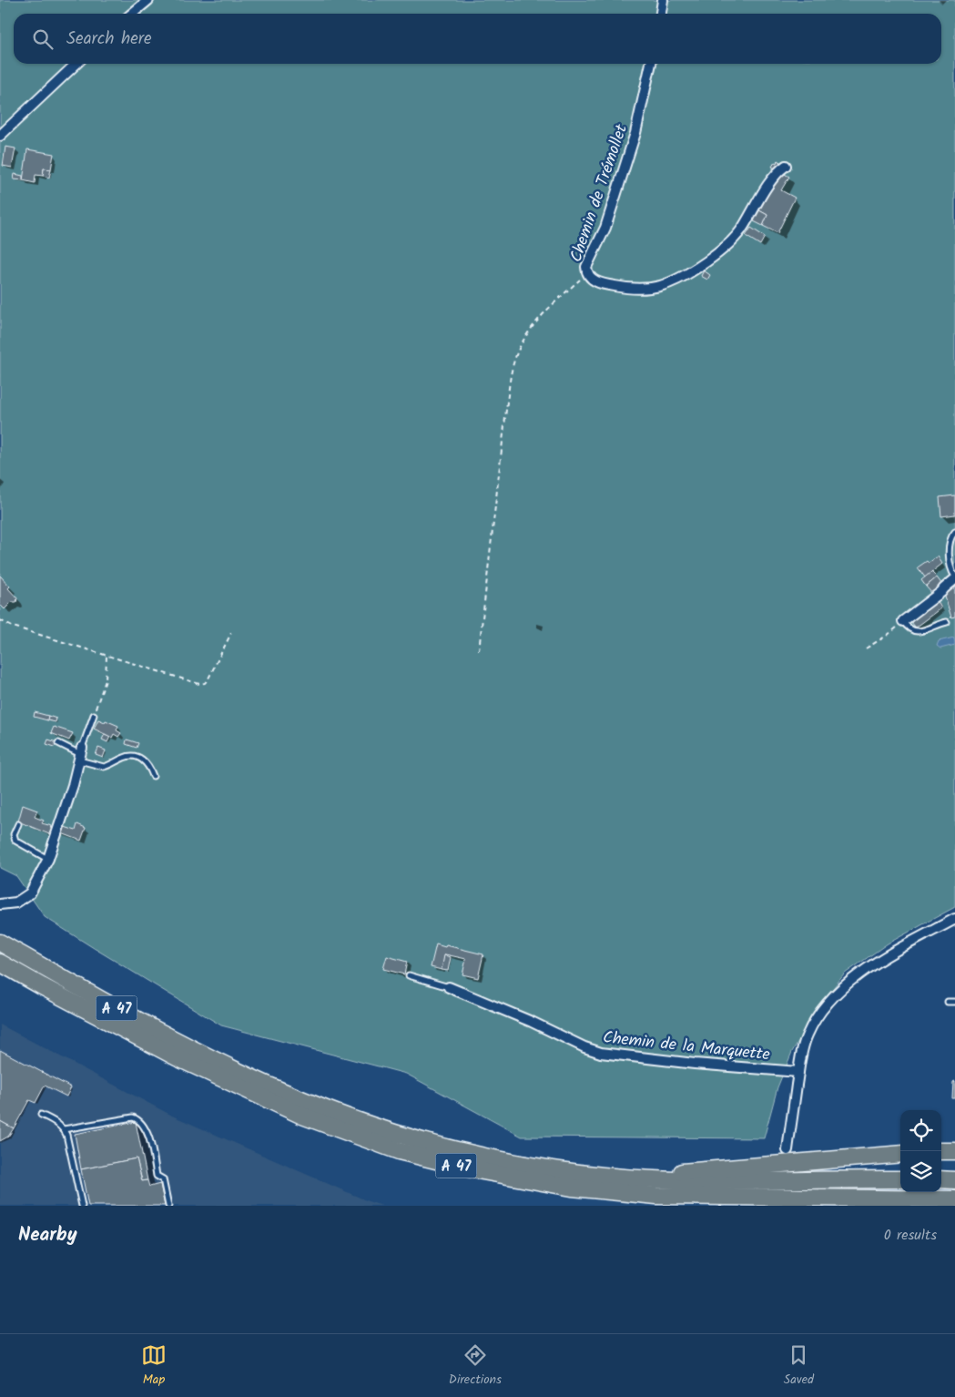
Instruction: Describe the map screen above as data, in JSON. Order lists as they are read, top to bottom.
{
  "streets": {
    "highway": ["A 47"],
    "street": ["Chemin de Trémollet", "Chemin de la Marquette"]
  },
  "page": {
    "search": "Search here",
    "heading": ["Nearby", "0 results"],
    "nav": ["Map", "Directions", "Saved"]
  }
}
